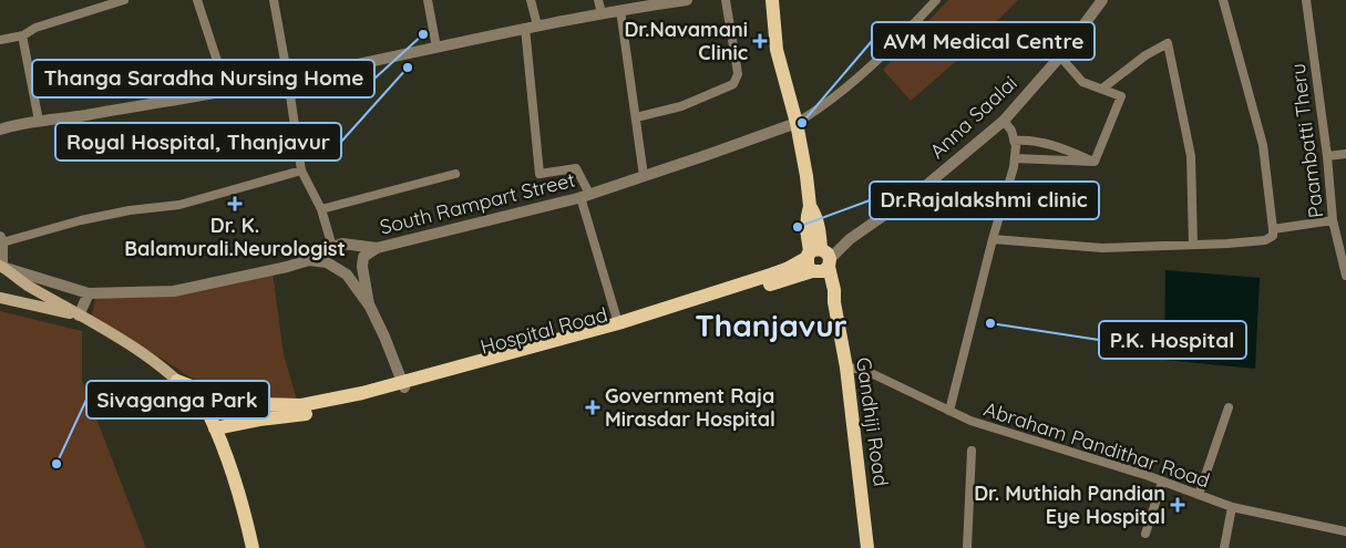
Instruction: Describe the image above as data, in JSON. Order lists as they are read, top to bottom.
{
  "streets": {
    "main road": ["Hospital Road", "Gandhiji Road"],
    "street": [
      "Anna Saalai",
      "Paambatti Theru",
      "South Rampart Street",
      "Abraham Pandithar Road"
    ]
  },
  "crossings": [
    ["Anna Saalai", "Hospital Road"],
    ["Anna Saalai", "Gandhiji Road"],
    ["Hospital Road", "Gandhiji Road"],
    ["Gandhiji Road", "Abraham Pandithar Road"]
  ],
  "districts": ["Thanjavur"],
  "places": {
    "other": [
      "Thanga Saradha Nursing Home",
      "Royal Hospital, Thanjavur",
      "AVM Medical Centre",
      "Dr.Rajalakshmi clinic",
      "P.K. Hospital",
      "Sivaganga Park"
    ],
    "health": [
      "Dr.Navamani Clinic",
      "Dr. K. Balamurali.Neurologist",
      "Government Raja Mirasdar Hospital",
      "Dr. Muthiah Pandian Eye Hospital"
    ]
  }
}
